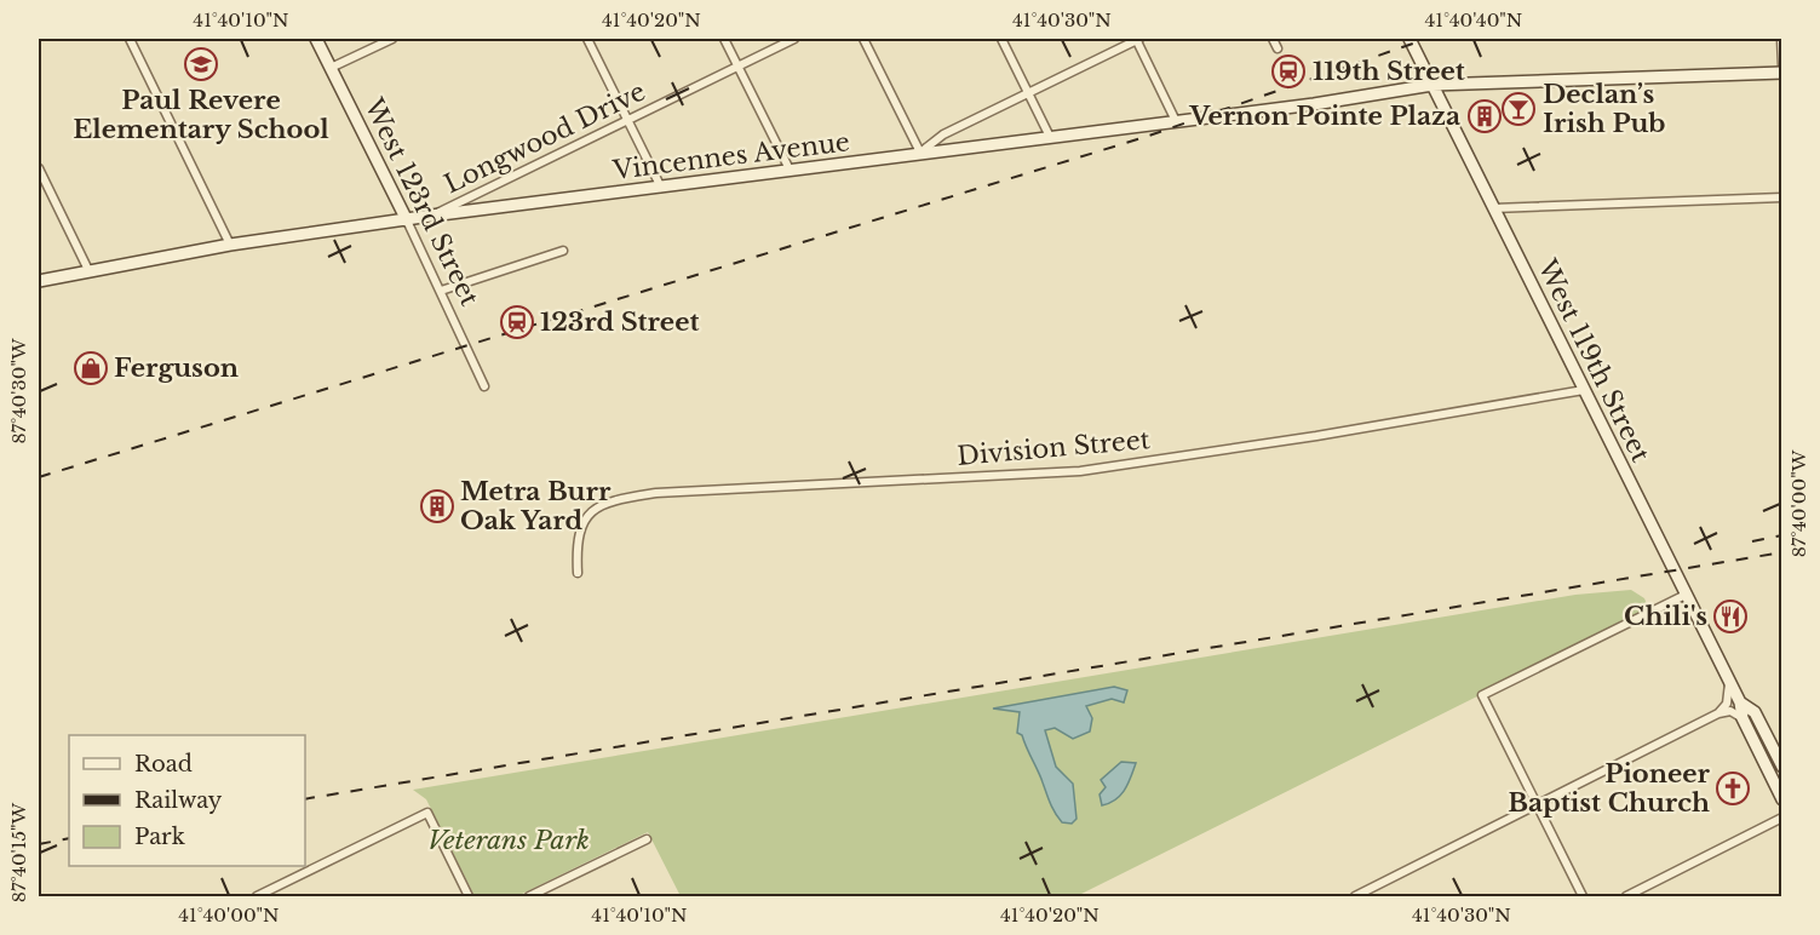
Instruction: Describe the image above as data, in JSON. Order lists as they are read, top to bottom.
{
  "streets": {
    "main road": ["Vincennes Avenue", "West 123rd Street", "West 119th Street"],
    "street": ["Longwood Drive", "Division Street"]
  },
  "crossings": [
    ["Longwood Drive", "Vincennes Avenue"],
    ["Vincennes Avenue", "West 123rd Street"],
    ["Vincennes Avenue", "West 119th Street"],
    ["West 119th Street", "Division Street"]
  ],
  "parks": ["Veterans Park"],
  "places": {
    "school or university": ["Paul Revere Elementary School"],
    "station": ["119th Street", "123rd Street"],
    "bar": ["Declan’s Irish Pub"],
    "building": ["Vernon Pointe Plaza", "Metra Burr Oak Yard"],
    "shop": ["Ferguson"],
    "restaurant": ["Chili's"],
    "church": ["Pioneer Baptist Church"]
  },
  "legend": ["Road", "Railway", "Park"],
  "coordinates": [
    "41°40'10\"N",
    "41°40'20\"N",
    "41°40'30\"N",
    "41°40'40\"N",
    "87°40'30\"W",
    "87°40'00\"W",
    "87°40'15\"W",
    "41°40'00\"N"
  ]
}
